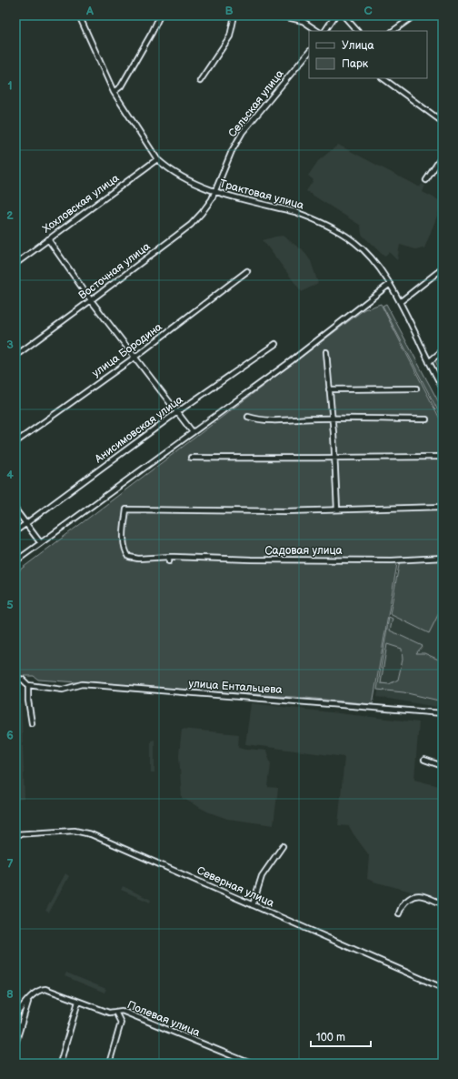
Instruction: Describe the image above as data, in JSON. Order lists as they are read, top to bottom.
{
  "streets": {
    "street": [
      "Сельская улица",
      "Трактовая улица",
      "Хохловская улица",
      "Восточная улица",
      "улица Бородина",
      "Анисимовская улица",
      "Садовая улица",
      "улица Ентальцева",
      "Северная улица",
      "Полевая улица"
    ]
  },
  "crossings": [
    ["Сельская улица", "Трактовая улица"],
    ["Сельская улица", "Восточная улица"],
    ["Трактовая улица", "Хохловская улица"],
    ["Трактовая улица", "Восточная улица"]
  ],
  "legend": ["Улица", "Парк"],
  "scale_bar": "100 m",
  "grid": {
    "columns": ["A", "B", "C"],
    "rows": [
      "1",
      "2",
      "3",
      "4",
      "5",
      "6",
      "7",
      "8"
    ]
  }
}
